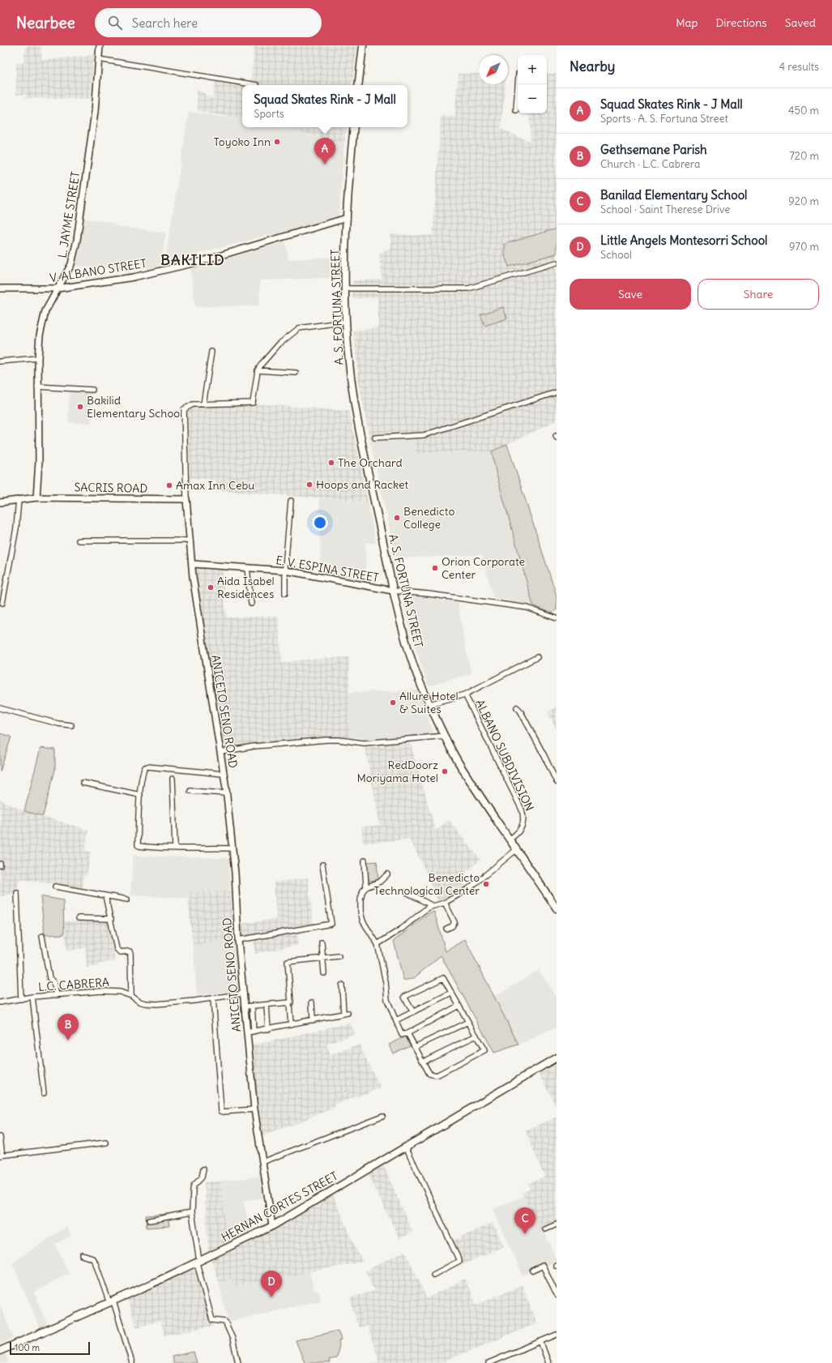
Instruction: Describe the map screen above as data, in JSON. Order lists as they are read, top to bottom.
{
  "streets": {
    "main road": ["A. S. FORTUNA STREET", "HERNAN CORTES STREET"],
    "street": [
      "L. JAYME STREET",
      "V. ALBANO STREET",
      "SACRIS ROAD",
      "E. V. ESPINA STREET",
      "ANICETO SENO ROAD",
      "ALBANO SUBDIVISION",
      "L.C. CABRERA"
    ]
  },
  "crossings": [
    ["L. JAYME STREET", "V. ALBANO STREET"],
    ["L. JAYME STREET", "SACRIS ROAD"],
    ["V. ALBANO STREET", "A. S. FORTUNA STREET"],
    ["A. S. FORTUNA STREET", "E. V. ESPINA STREET"],
    ["A. S. FORTUNA STREET", "ANICETO SENO ROAD"],
    ["A. S. FORTUNA STREET", "ALBANO SUBDIVISION"],
    ["SACRIS ROAD", "ANICETO SENO ROAD"],
    ["E. V. ESPINA STREET", "ANICETO SENO ROAD"],
    ["ANICETO SENO ROAD", "L.C. CABRERA"],
    ["ANICETO SENO ROAD", "HERNAN CORTES STREET"]
  ],
  "districts": ["BAKILID"],
  "places": [
    "Toyoko Inn",
    "Bakilid Elementary School",
    "The Orchard",
    "Hoops and Racket",
    "Amax Inn Cebu",
    "Benedicto College",
    "Orion Corporate Center",
    "Aida Isabel Residences",
    "Allure Hotel & Suites",
    "RedDoorz Moriyama Hotel",
    "Benedicto Technological Center"
  ],
  "scale_bar": "100 m",
  "north": "bottom left",
  "page": {
    "header": "Nearbee",
    "search": "Search here",
    "nav": ["Map", "Directions", "Saved"],
    "heading": ["Nearby", "4 results"],
    "map_buttons": ["+", "−"],
    "popup": ["Squad Skates Rink - J Mall", "Sports"],
    "list": [
      {
        "mark": "A",
        "name": "Squad Skates Rink - J Mall",
        "note": "Sports · A. S. Fortuna Street",
        "value": "450 m"
      },
      {
        "mark": "B",
        "name": "Gethsemane Parish",
        "note": "Church · L.C. Cabrera",
        "value": "720 m"
      },
      {
        "mark": "C",
        "name": "Banilad Elementary School",
        "note": "School · Saint Therese Drive",
        "value": "920 m"
      },
      {
        "mark": "D",
        "name": "Little Angels Montesorri School",
        "note": "School",
        "value": "970 m"
      }
    ],
    "pins": [
      "A",
      "B",
      "C",
      "D"
    ],
    "buttons": ["Save", "Share"],
    "scale": "100 m"
  }
}
